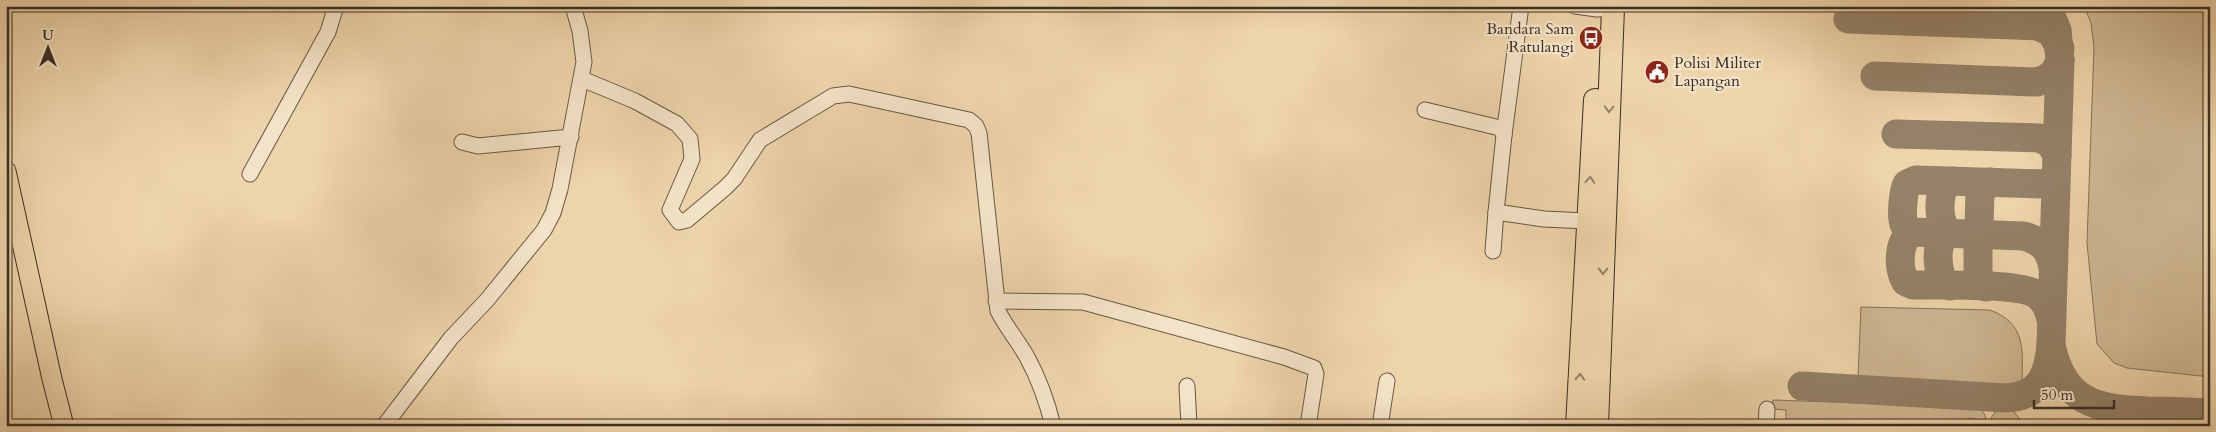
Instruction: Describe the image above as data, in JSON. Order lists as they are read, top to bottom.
{
  "places": {
    "bus stop": ["Bandara Sam Ratulangi"],
    "public building": ["Polisi Militer Lapangan"]
  },
  "scale_bar": "50 m",
  "north": "top"
}
